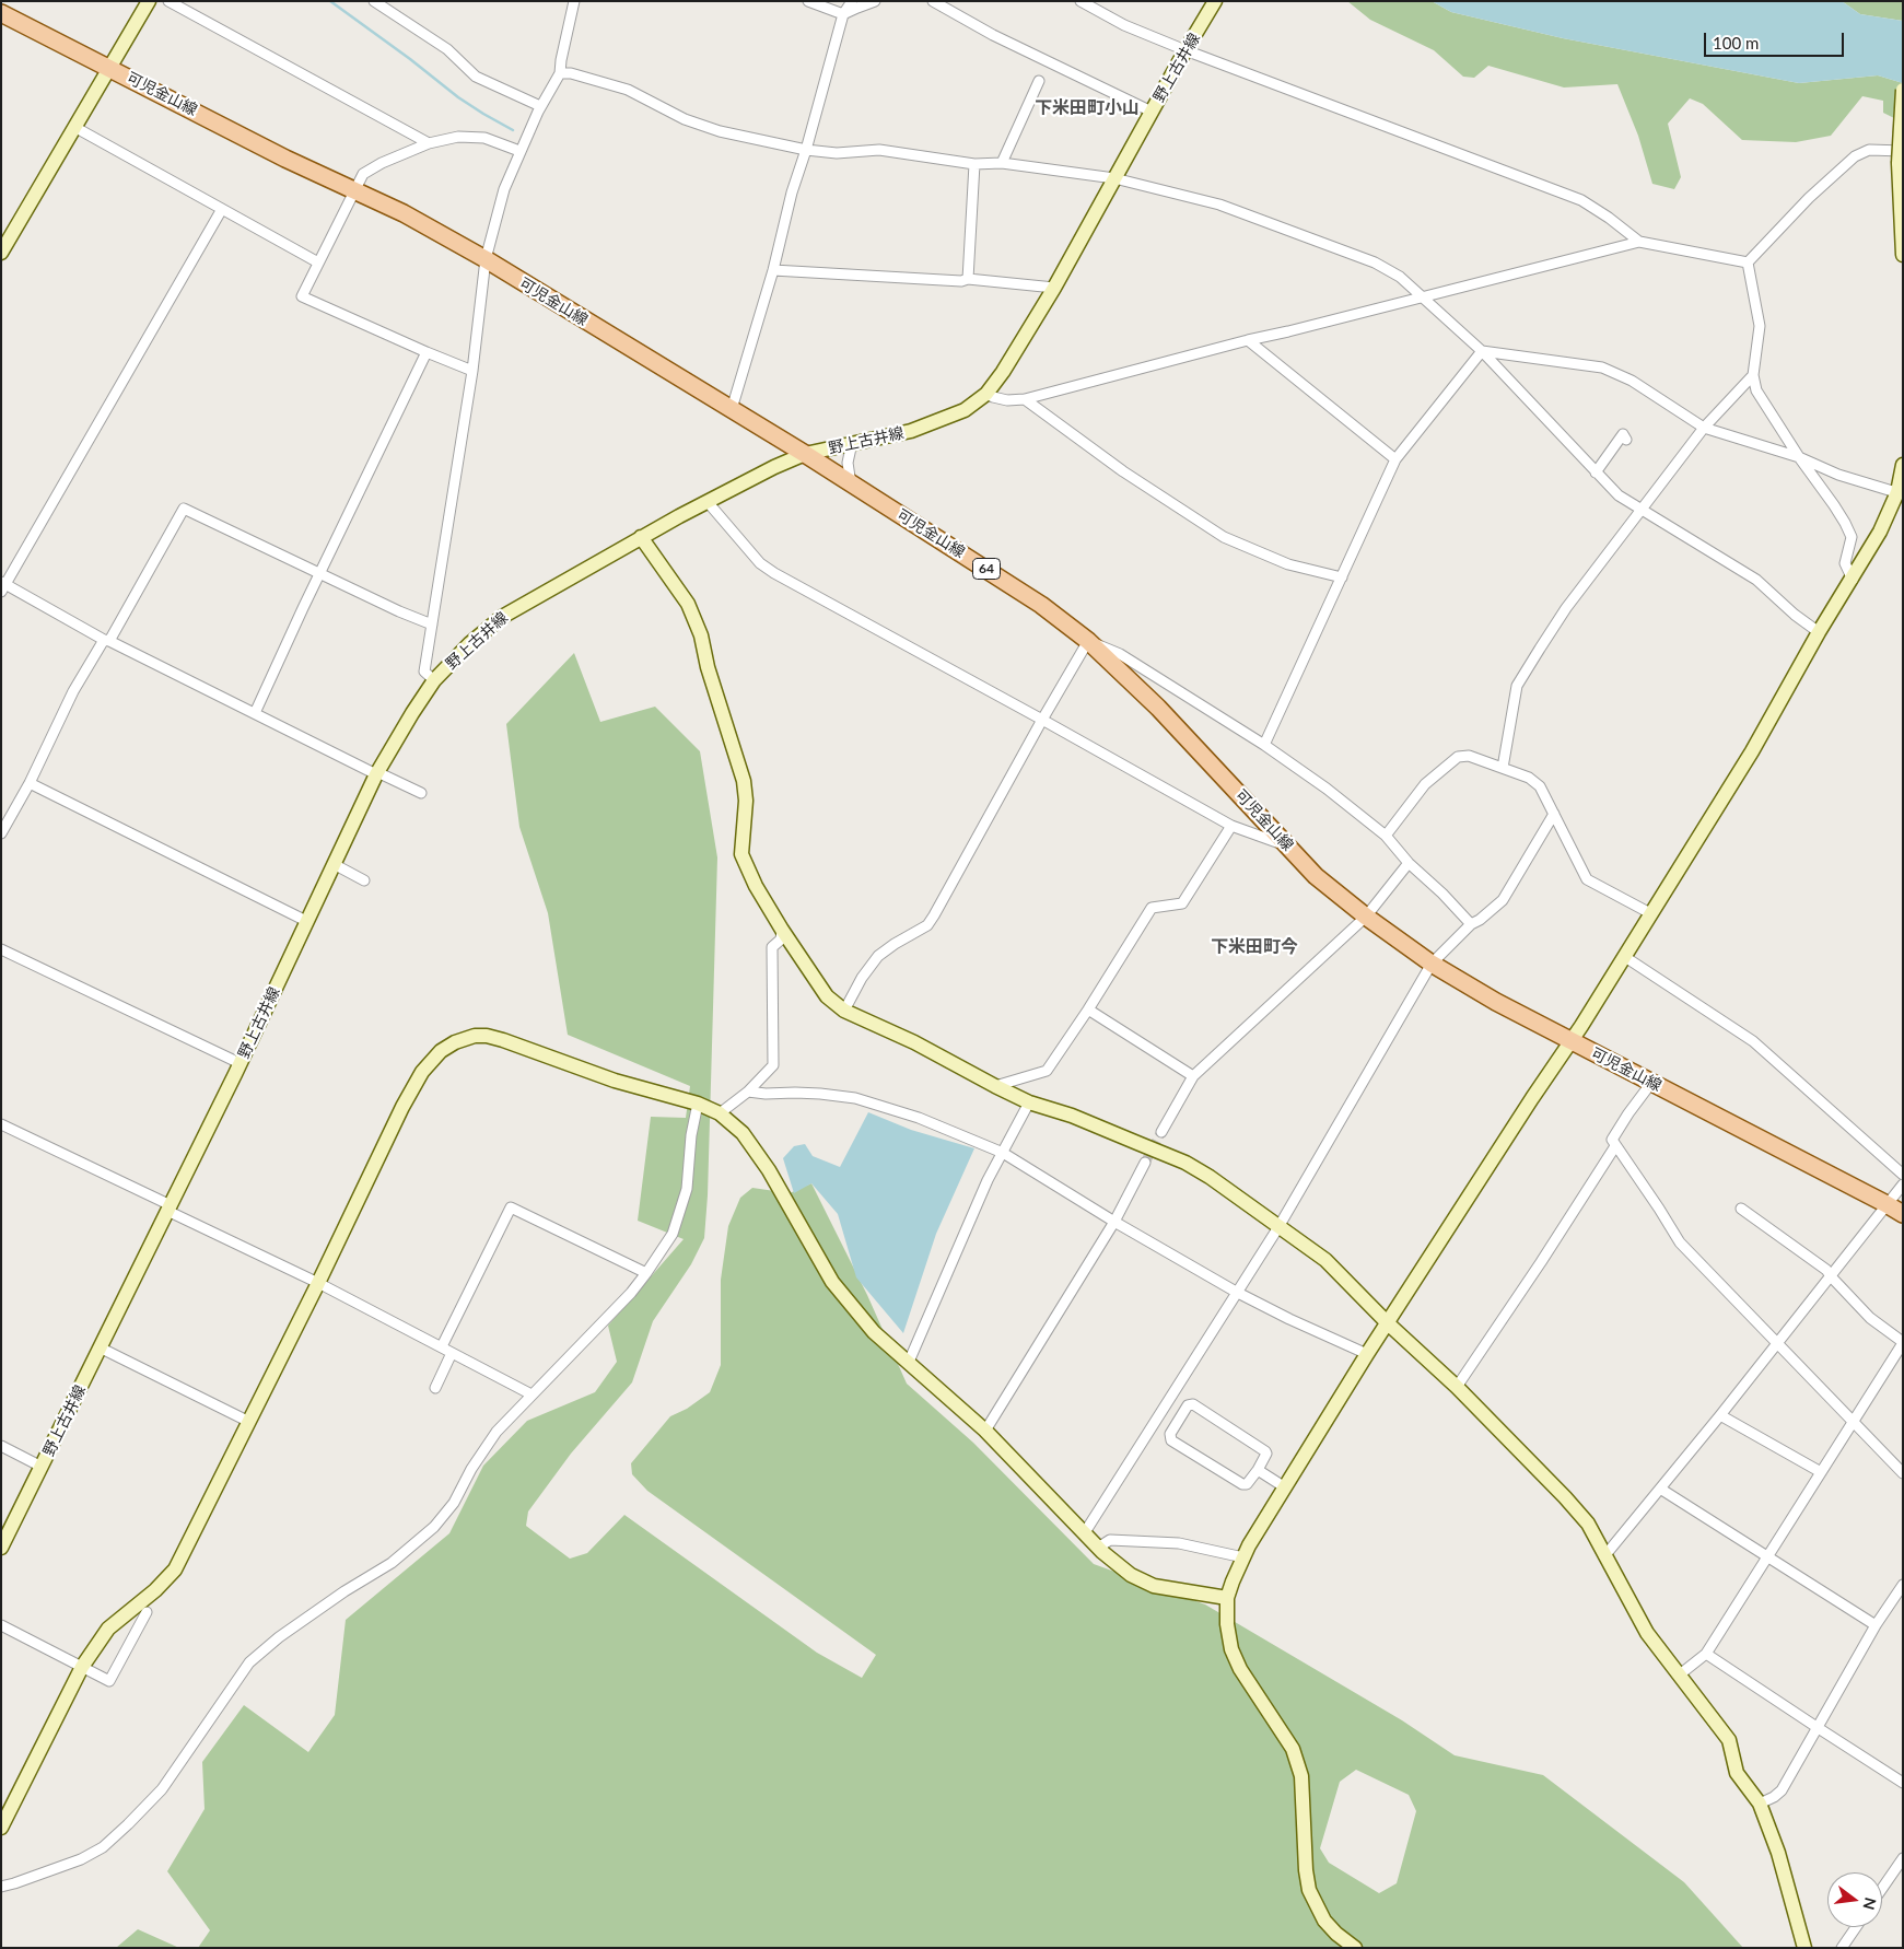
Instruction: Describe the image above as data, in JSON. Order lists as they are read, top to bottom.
{
  "streets": {
    "main road": ["可児金山線", "64"],
    "street": ["野上古井線"]
  },
  "crossings": [
    ["野上古井線", "可児金山線"]
  ],
  "districts": ["下米田町小山", "下米田町今"],
  "scale_bar": "100 m",
  "north": "right"
}
